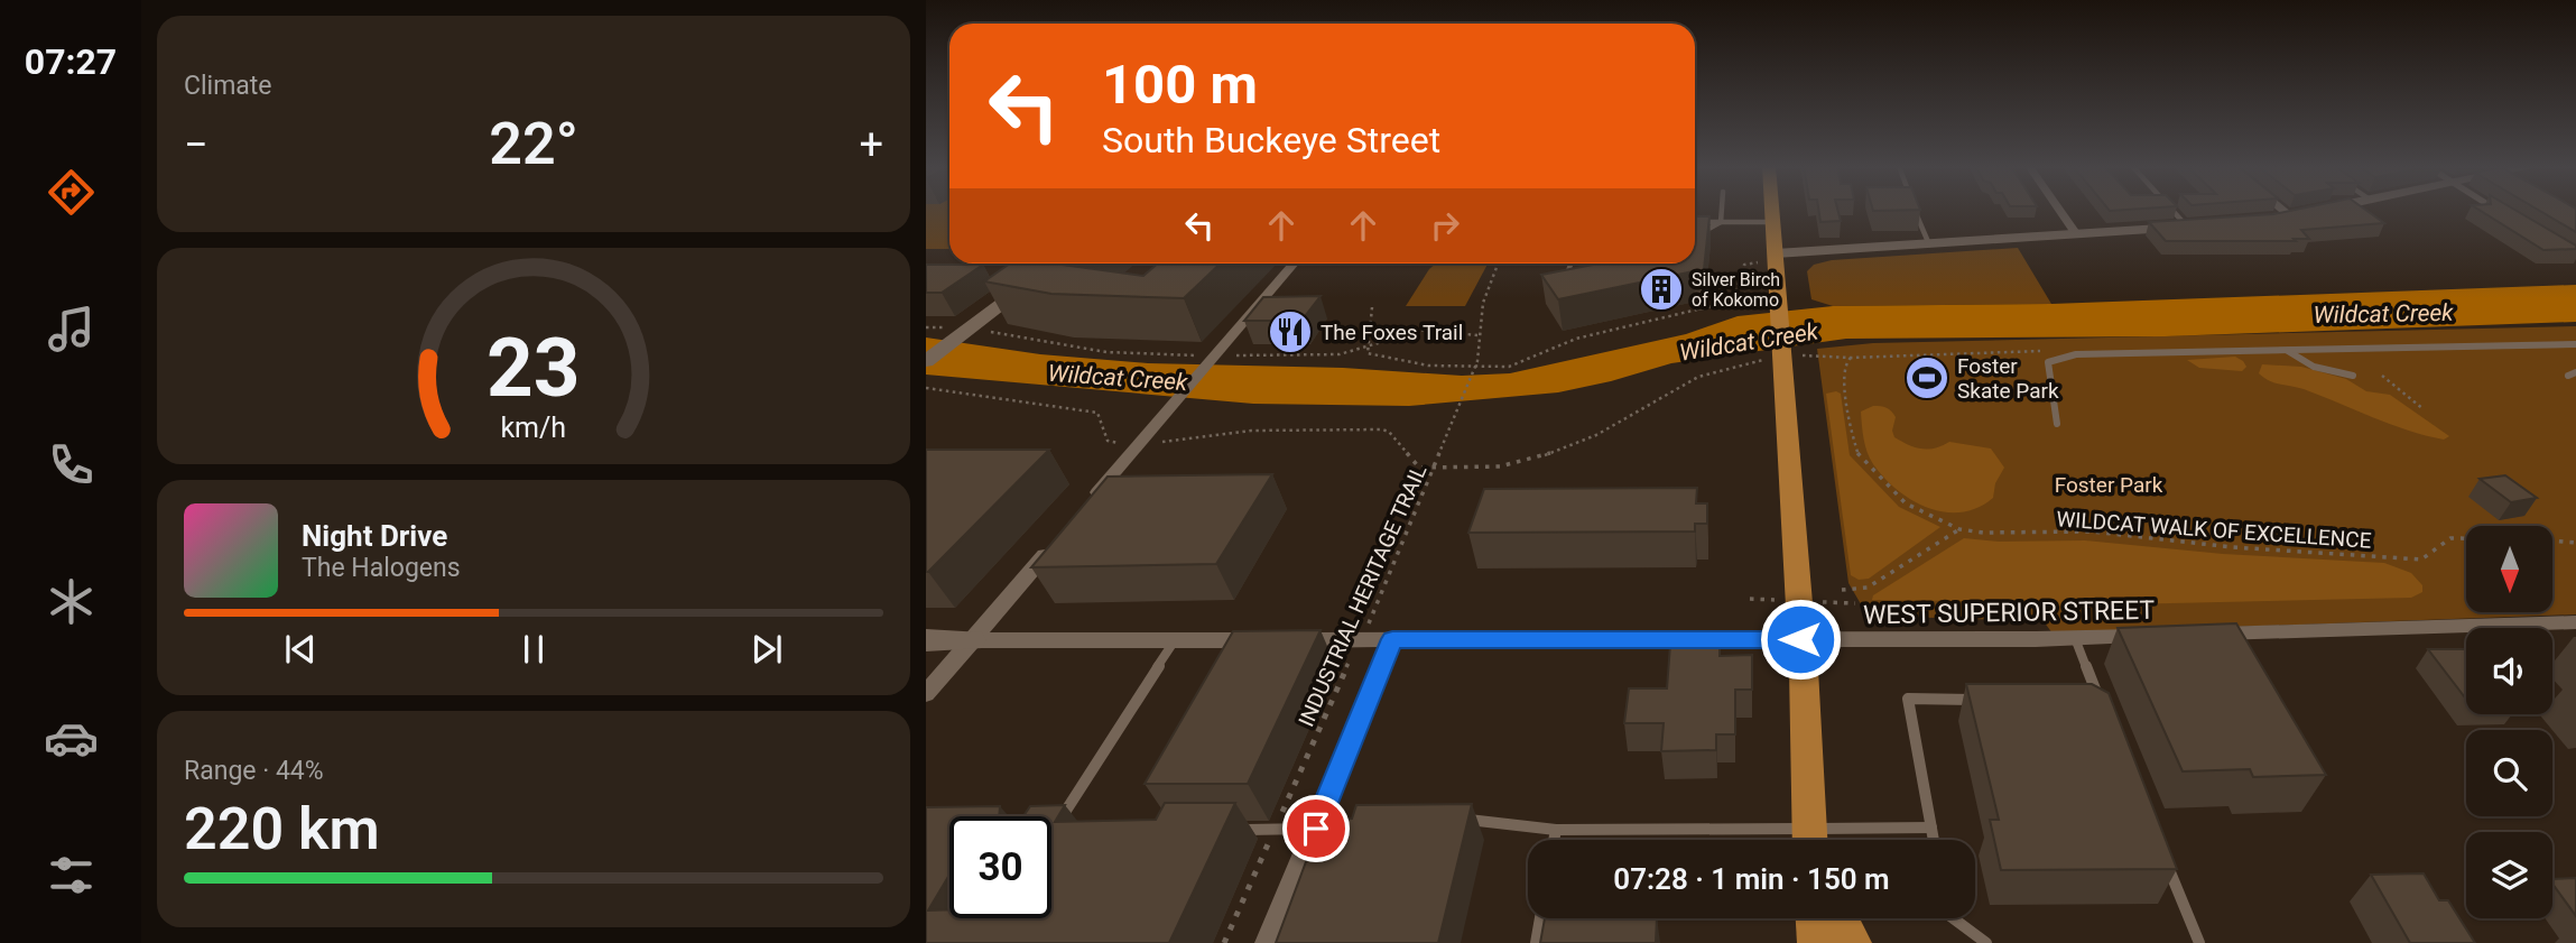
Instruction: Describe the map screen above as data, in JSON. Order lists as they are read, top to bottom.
{
  "streets": {
    "street": ["WEST SUPERIOR STREET"],
    "path": ["WILDCAT WALK OF EXCELLENCE", "INDUSTRIAL HERITAGE TRAIL"]
  },
  "crossings": [
    ["WILDCAT WALK OF EXCELLENCE", "INDUSTRIAL HERITAGE TRAIL"],
    ["INDUSTRIAL HERITAGE TRAIL", "WEST SUPERIOR STREET"]
  ],
  "water": ["Wildcat Creek"],
  "parks": ["Foster Park"],
  "places": {
    "building": ["Silver Birch of Kokomo"],
    "restaurant": ["The Foxes Trail"],
    "sports": ["Foster Skate Park"]
  },
  "north": "bottom",
  "page": {
    "tabs": "07:27",
    "tile": [
      "Climate",
      ["Range · 44%", "220 km"]
    ],
    "turn": ["100 m", "South Buckeye Street"],
    "heat": ["−", "22°", "+"],
    "song": ["Night Drive", "The Halogens"],
    "limit": "30",
    "trip": "07:28 · 1 min · 150 m",
    "gauge": ["23", "km/h"]
  }
}
